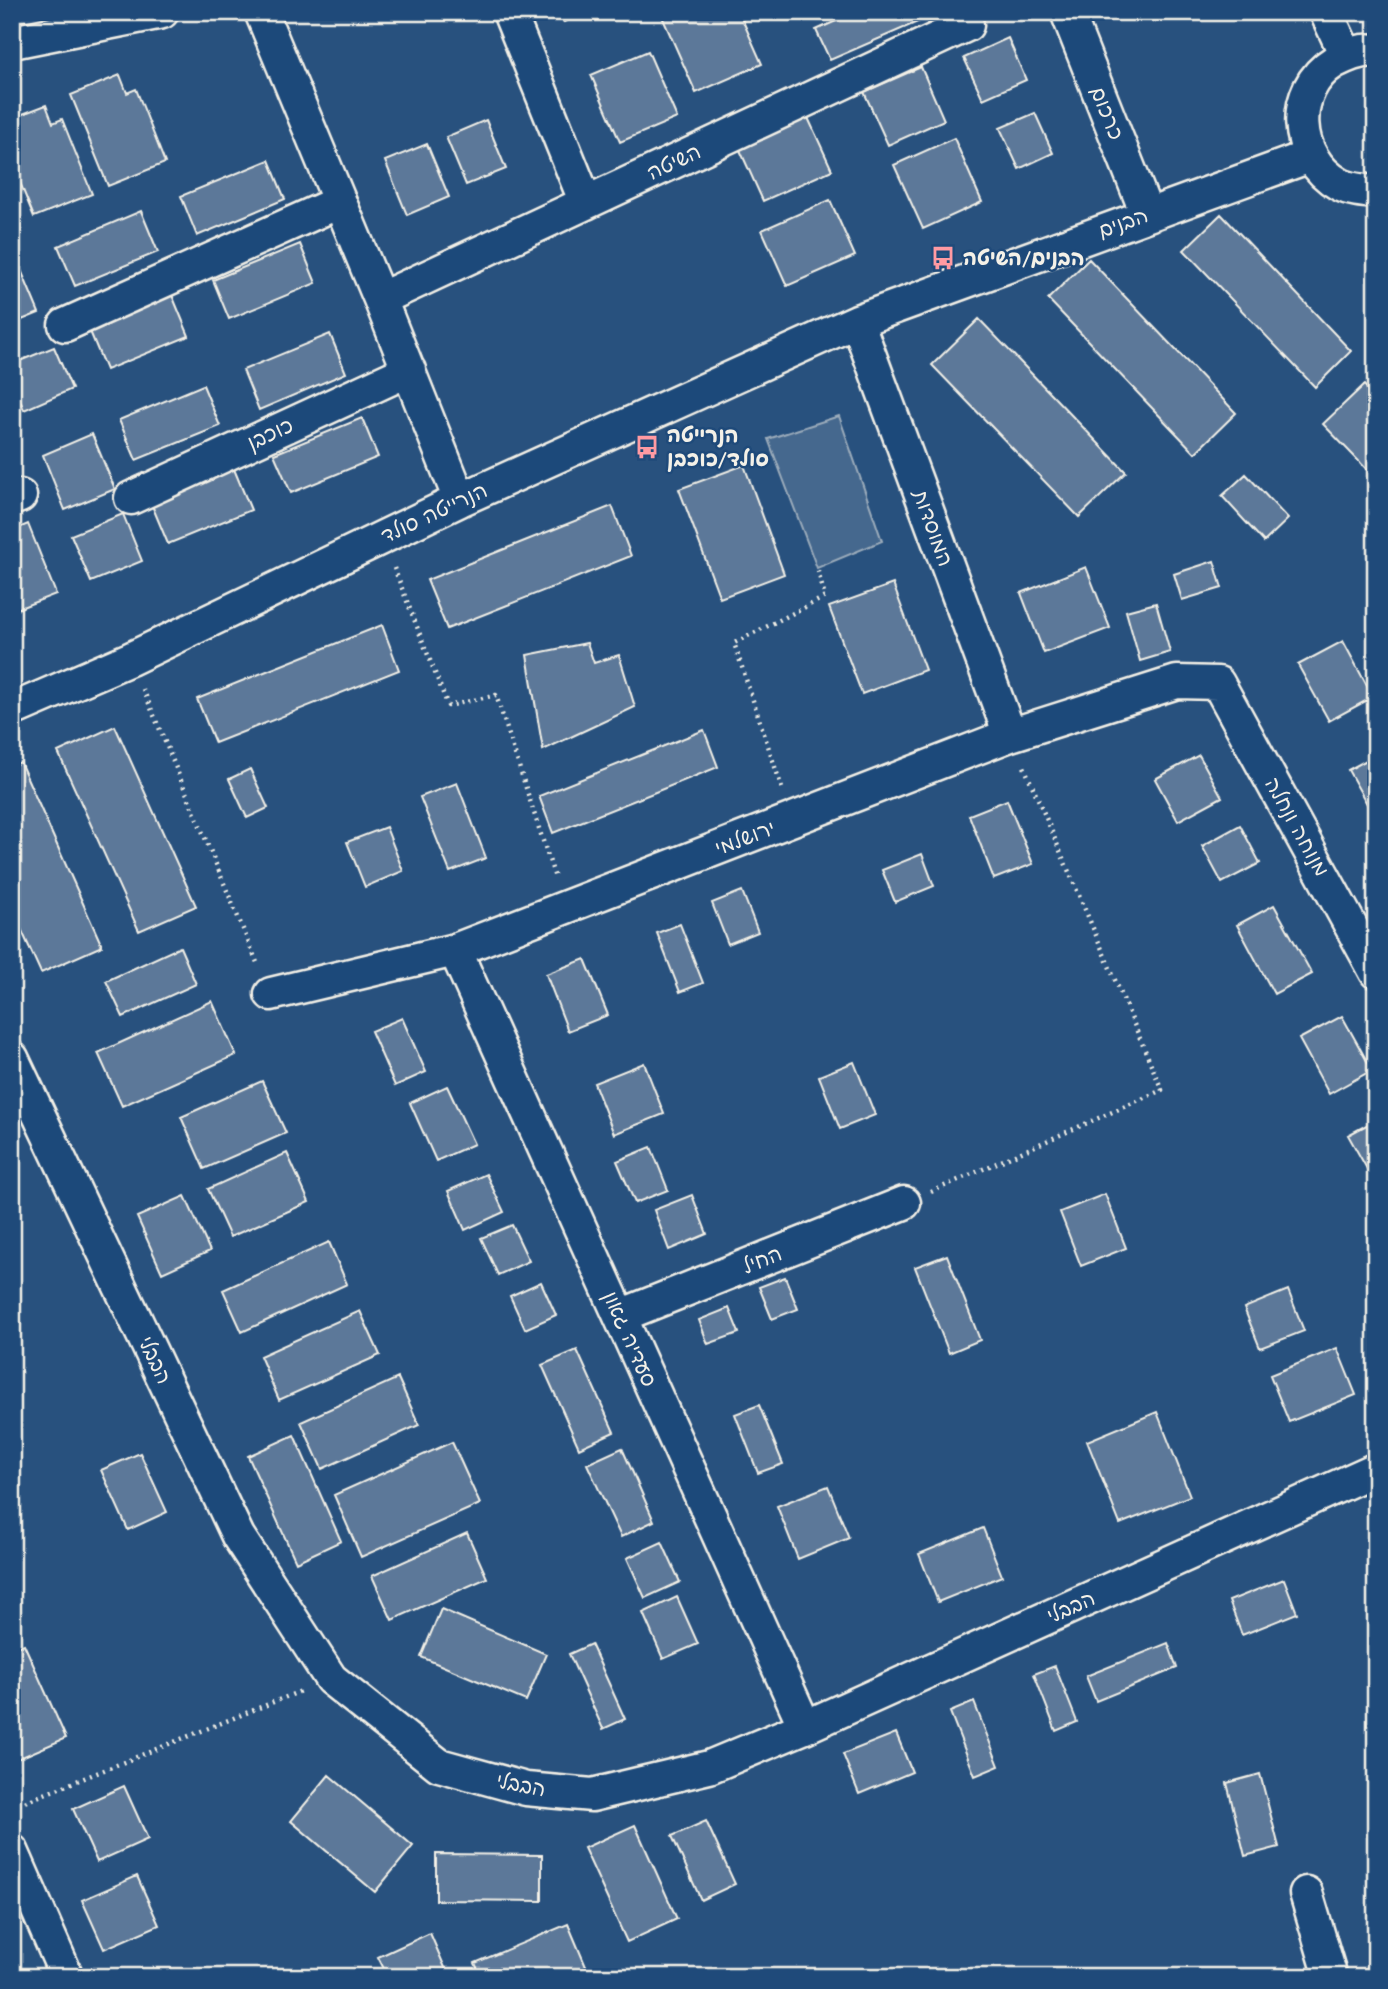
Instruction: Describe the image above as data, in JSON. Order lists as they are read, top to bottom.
{
  "streets": {
    "street": [
      "כרכום",
      "השיטה",
      "הבנים",
      "כוכבן",
      "הנרייטה סולד",
      "המוסדות",
      "מנוחה ונחלה",
      "ירושלמי",
      "החיל",
      "סעדיה גאון",
      "הבבלי"
    ]
  },
  "crossings": [
    ["כרכום", "הבנים"],
    ["הבנים", "הנרייטה סולד"],
    ["הבנים", "המוסדות"],
    ["הנרייטה סולד", "המוסדות"],
    ["המוסדות", "ירושלמי"],
    ["מנוחה ונחלה", "ירושלמי"],
    ["ירושלמי", "סעדיה גאון"],
    ["החיל", "סעדיה גאון"],
    ["סעדיה גאון", "הבבלי"]
  ],
  "places": {
    "bus stop": ["הבנים/השיטה", "הנרייטה סולד/כוכבן"]
  }
}
